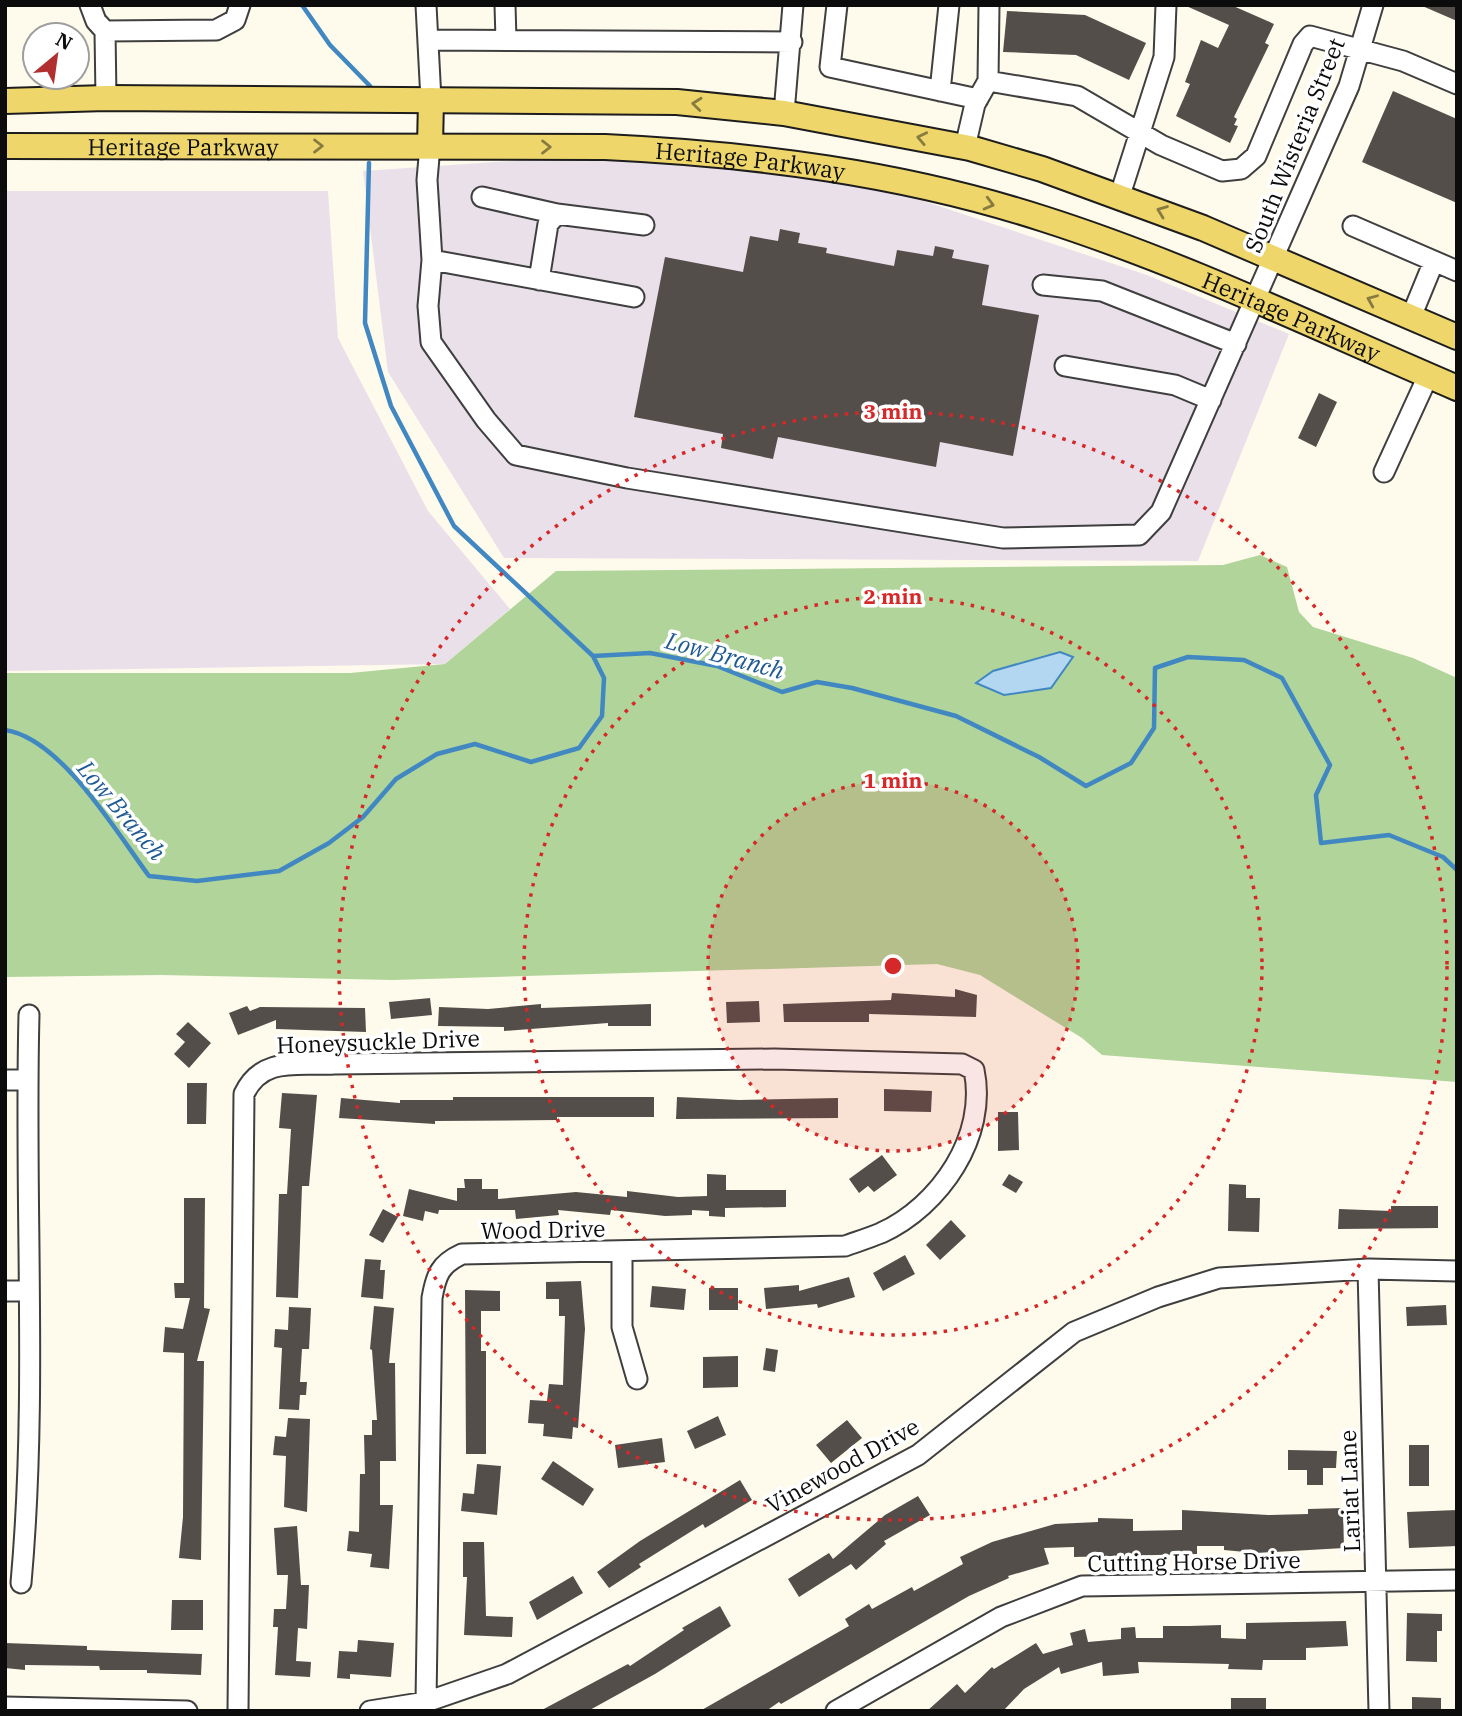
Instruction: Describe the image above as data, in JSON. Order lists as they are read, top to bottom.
{
  "streets": {
    "main road": ["Heritage Parkway"],
    "street": [
      "South Wisteria Street",
      "Honeysuckle Drive",
      "Wood Drive",
      "Vinewood Drive",
      "Lariat Lane",
      "Cutting Horse Drive"
    ]
  },
  "crossings": [
    ["South Wisteria Street", "Heritage Parkway"],
    ["Honeysuckle Drive", "Wood Drive"],
    ["Wood Drive", "Vinewood Drive"],
    ["Vinewood Drive", "Lariat Lane"],
    ["Lariat Lane", "Cutting Horse Drive"]
  ],
  "water": ["Low Branch"],
  "north": "top right",
  "rings": ["3 min", "2 min", "1 min"]
}
